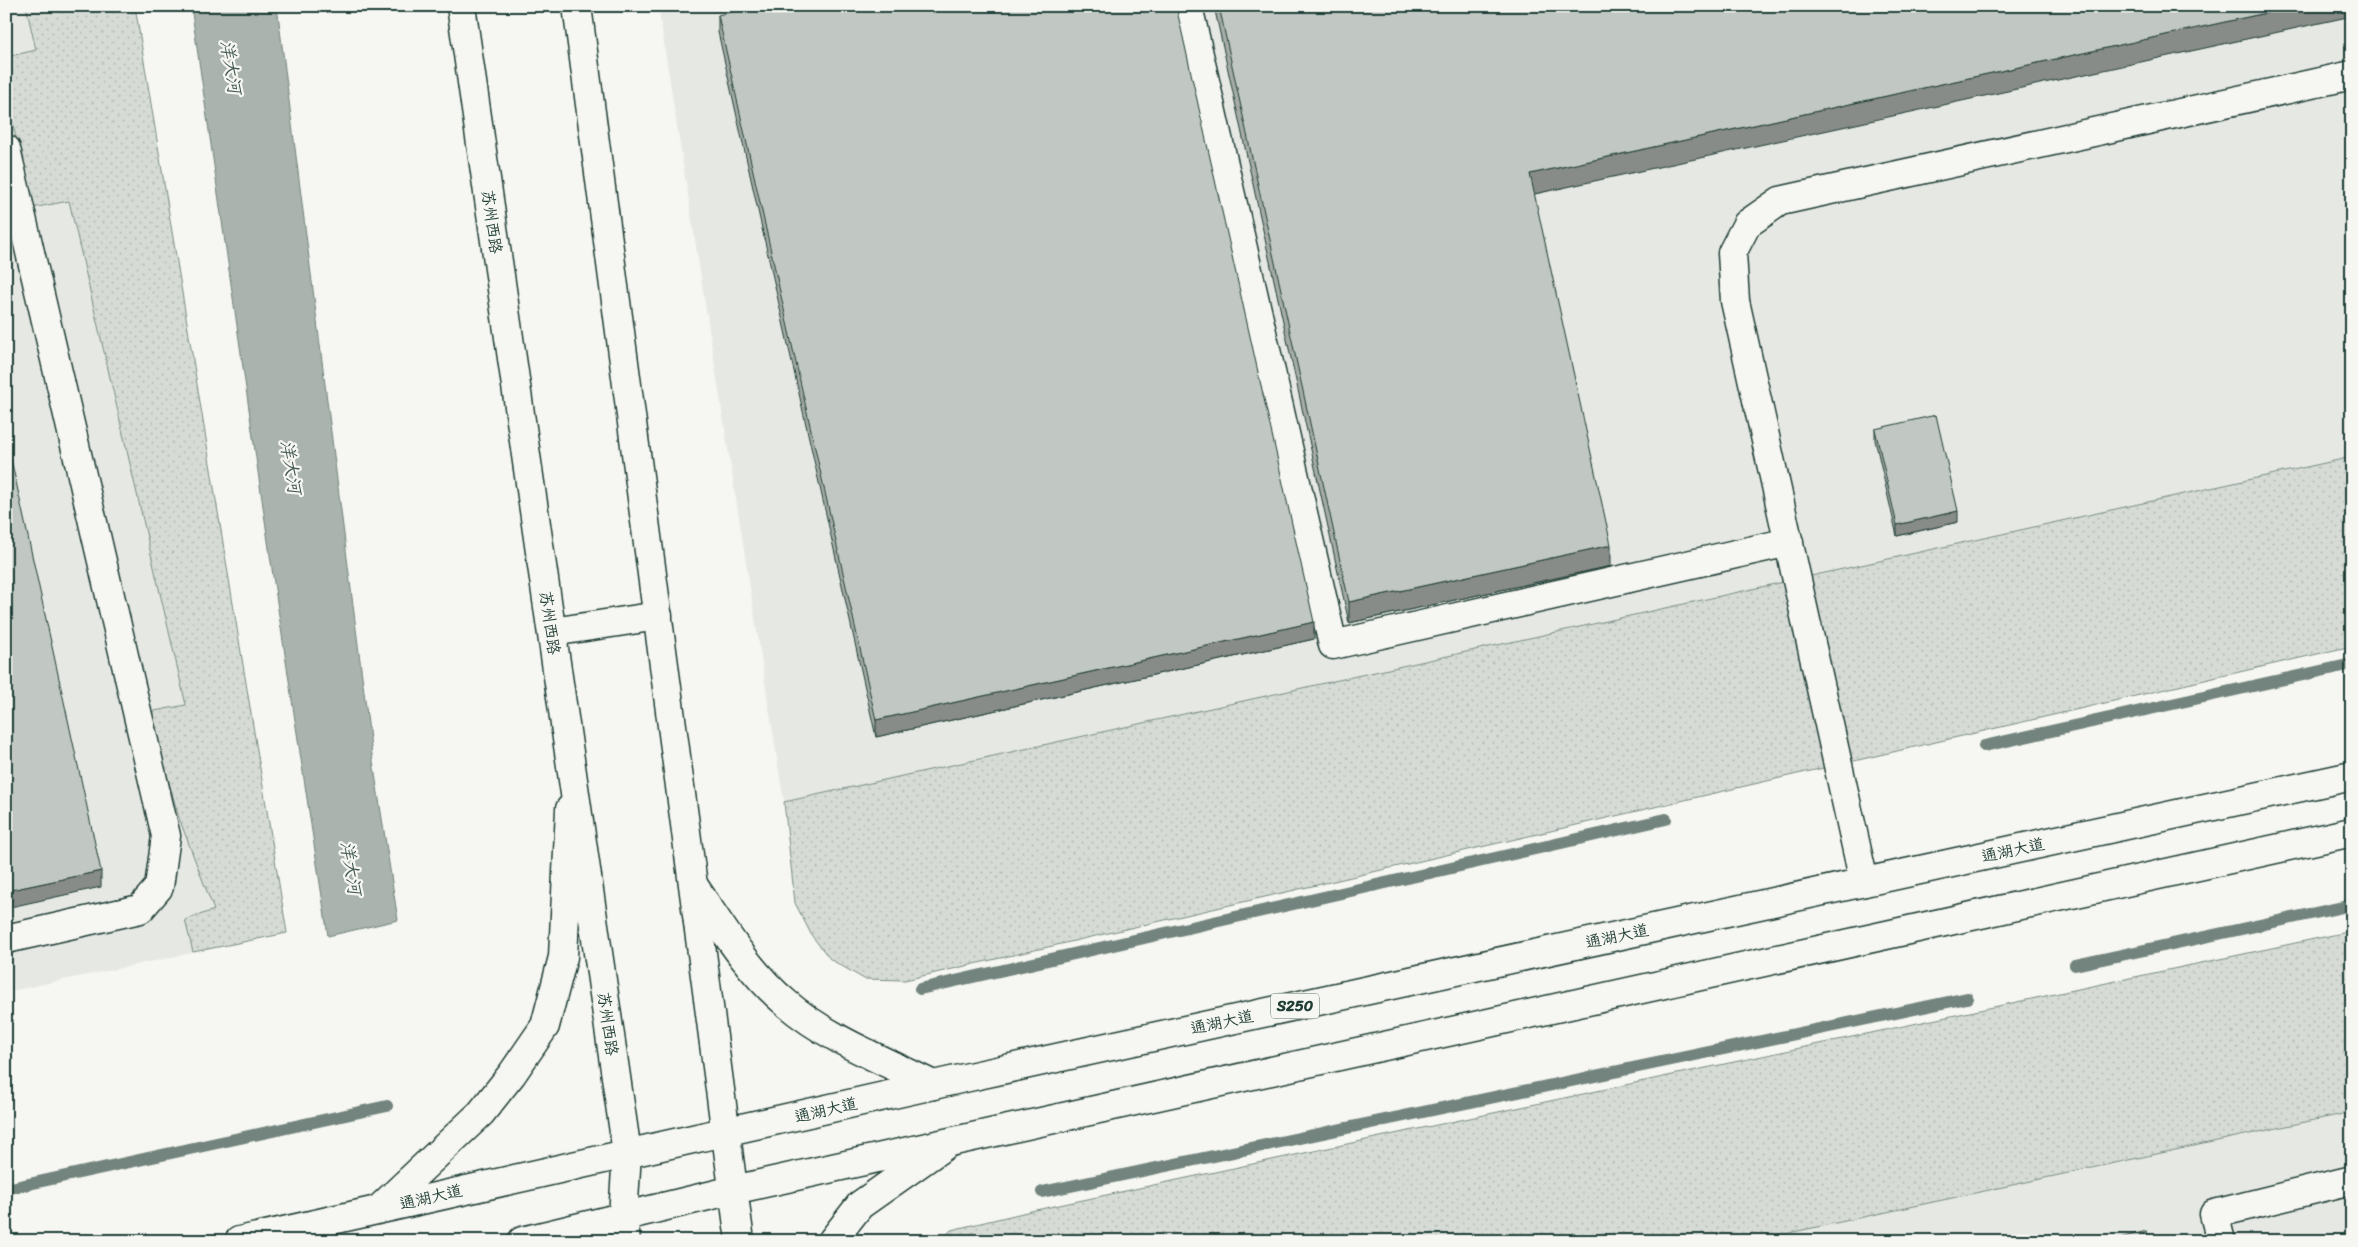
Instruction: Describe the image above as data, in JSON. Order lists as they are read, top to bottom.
{
  "streets": {
    "main road": ["苏州西路", "通湖大道", "S250"]
  },
  "crossings": [
    ["苏州西路", "通湖大道"]
  ],
  "water": ["洋大河"]
}
